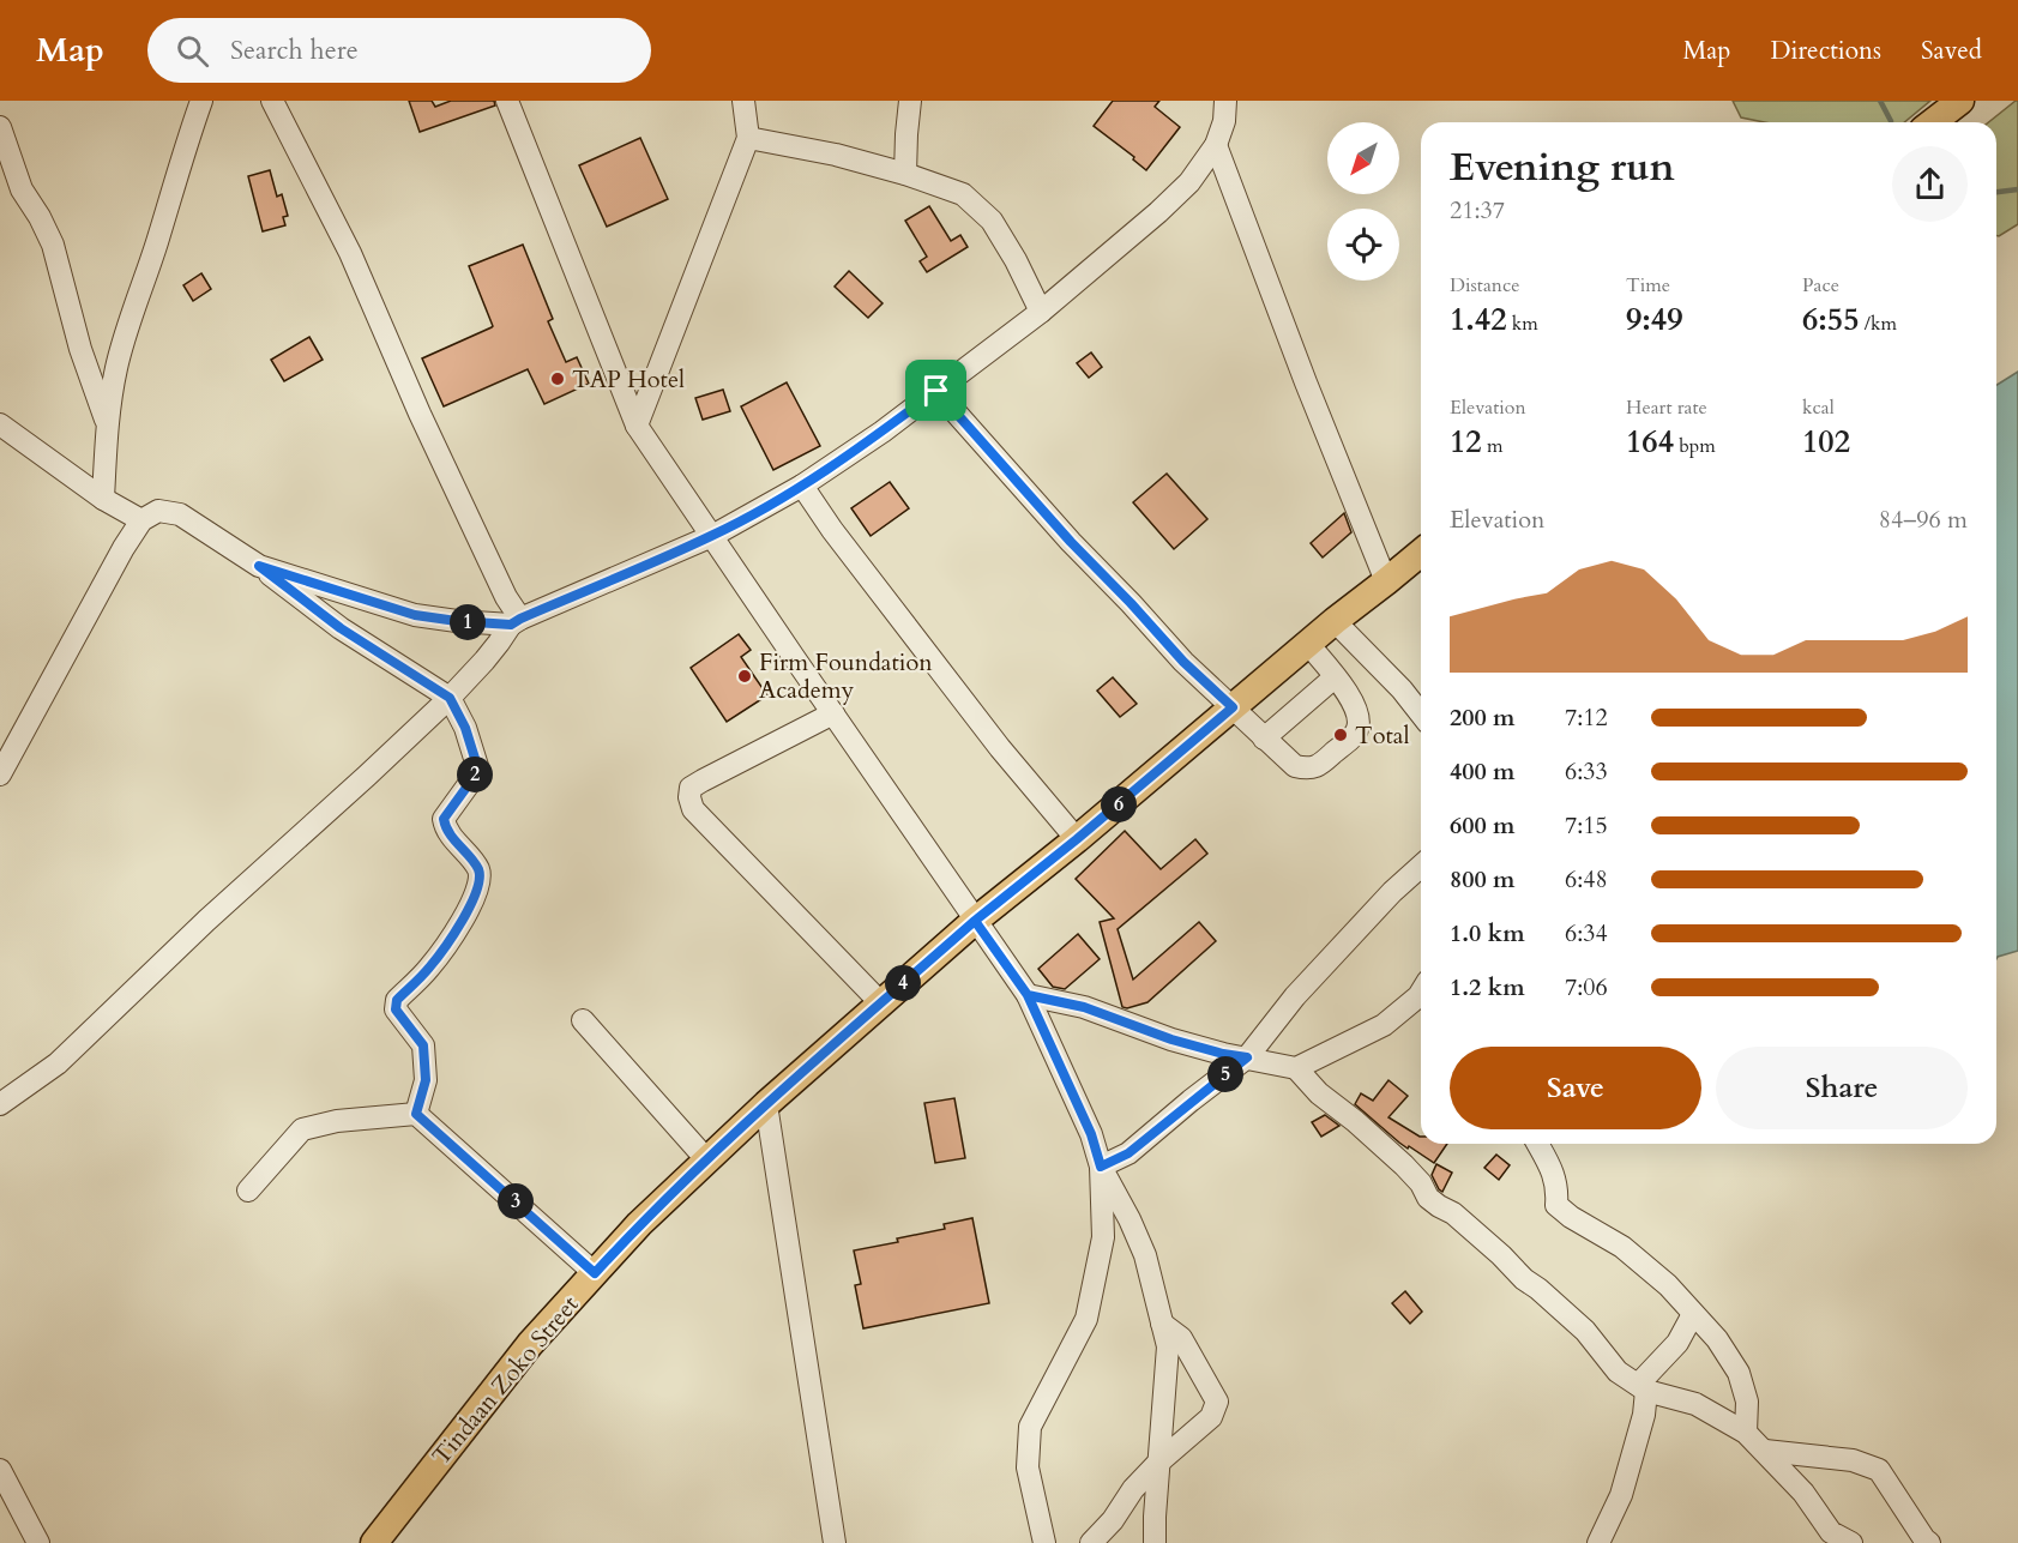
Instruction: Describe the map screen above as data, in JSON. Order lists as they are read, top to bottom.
{
  "streets": {
    "main road": ["Tindaan Zoko Street"]
  },
  "places": ["TAP Hotel", "Firm Foundation Academy", "Total"],
  "north": "bottom left",
  "page": {
    "header": "Map",
    "search": "Search here",
    "nav": ["Map", "Directions", "Saved"],
    "heading": ["Evening run", "21:37"],
    "stats": [
      ["Distance", "1.42 km"],
      ["Time", "9:49"],
      ["Pace", "6:55 /km"],
      ["Elevation", "12 m"],
      ["Heart rate", "164 bpm"],
      ["kcal", "102"]
    ],
    "chart": ["Elevation", "84–96 m"],
    "pins": [
      "1",
      "2",
      "6",
      "4",
      "5",
      "3"
    ],
    "list": [
      {
        "name": "200 m",
        "note": "7:12"
      },
      {
        "name": "400 m",
        "note": "6:33"
      },
      {
        "name": "600 m",
        "note": "7:15"
      },
      {
        "name": "800 m",
        "note": "6:48"
      },
      {
        "name": "1.0 km",
        "note": "6:34"
      },
      {
        "name": "1.2 km",
        "note": "7:06"
      }
    ],
    "buttons": ["Save", "Share"]
  }
}
